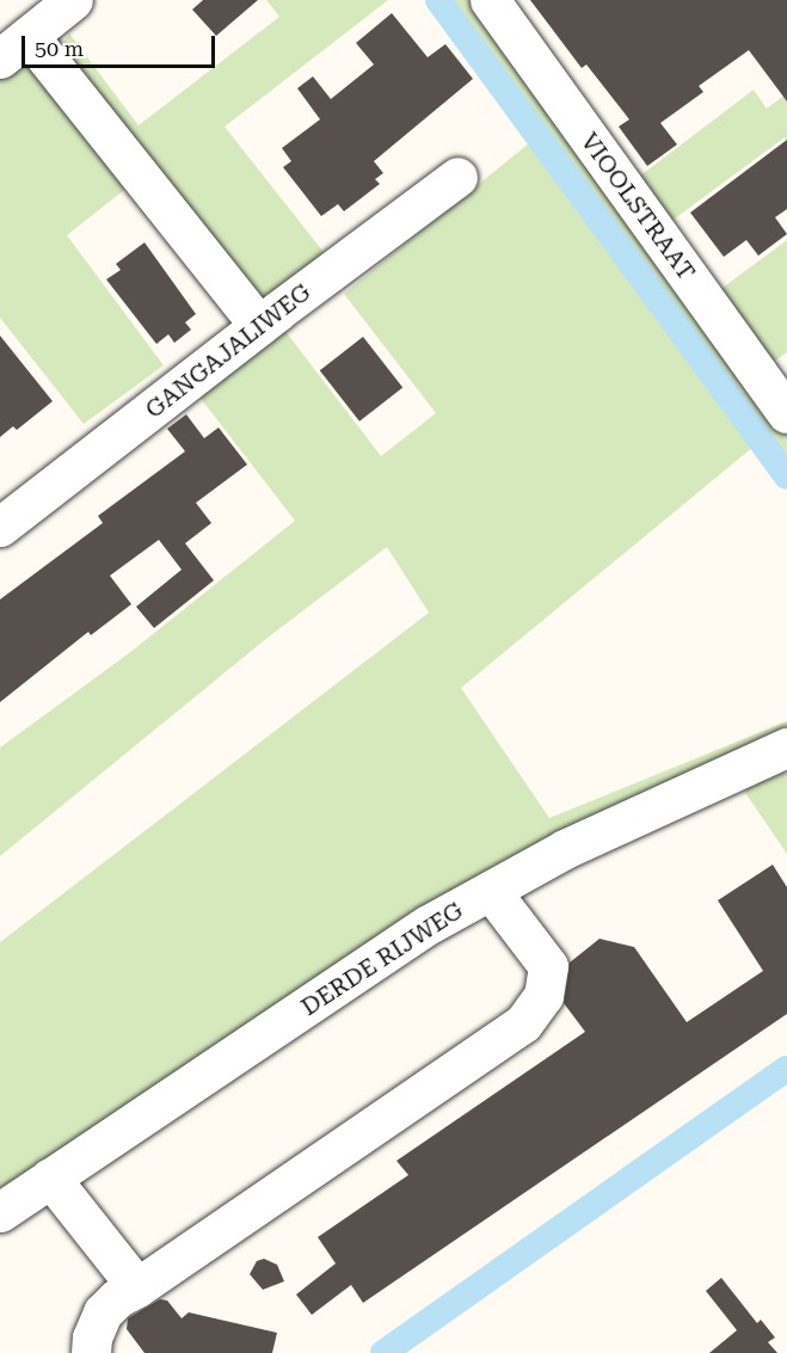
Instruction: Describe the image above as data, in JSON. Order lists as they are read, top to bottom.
{
  "streets": {
    "street": ["VIOOLSTRAAT", "GANGAJALIWEG", "DERDE RIJWEG"]
  },
  "scale_bar": "50 m"
}
